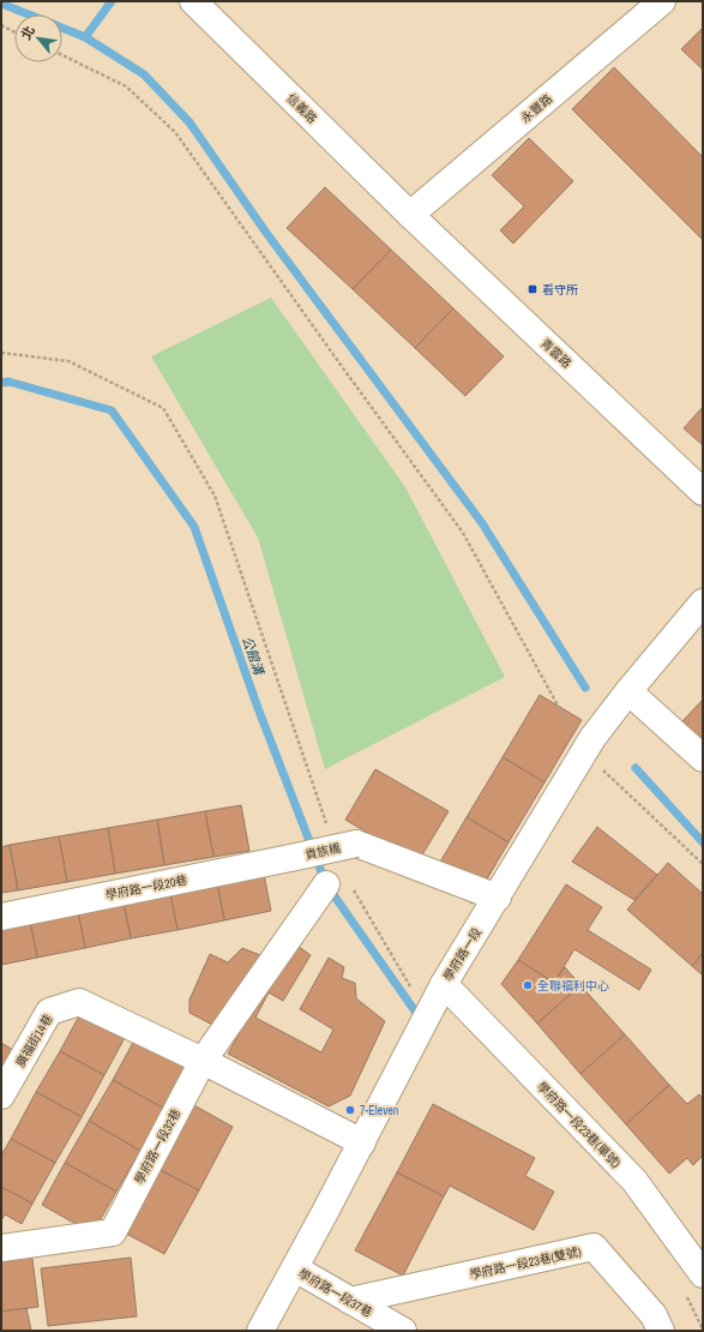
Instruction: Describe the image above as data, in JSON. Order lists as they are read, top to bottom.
{
  "streets": {
    "street": [
      "信義路",
      "永豐路",
      "青雲路",
      "貴族橋",
      "學府路一段20巷",
      "學府路一段",
      "廣福街14巷",
      "學府路一段23巷(單號)",
      "學府路一段32巷",
      "學府路一段23巷(雙號)",
      "學府路一段37巷"
    ]
  },
  "crossings": [
    ["信義路", "永豐路"],
    ["信義路", "青雲路"],
    ["永豐路", "青雲路"],
    ["貴族橋", "學府路一段20巷"],
    ["貴族橋", "學府路一段"],
    ["學府路一段", "學府路一段23巷(單號)"],
    ["學府路一段", "學府路一段37巷"],
    ["廣福街14巷", "學府路一段32巷"],
    ["學府路一段23巷(雙號)", "學府路一段37巷"]
  ],
  "water": ["公館溝"],
  "places": {
    "transit": ["看守所"],
    "other": ["全聯福利中心", "7-Eleven"]
  },
  "north": "top left"
}
